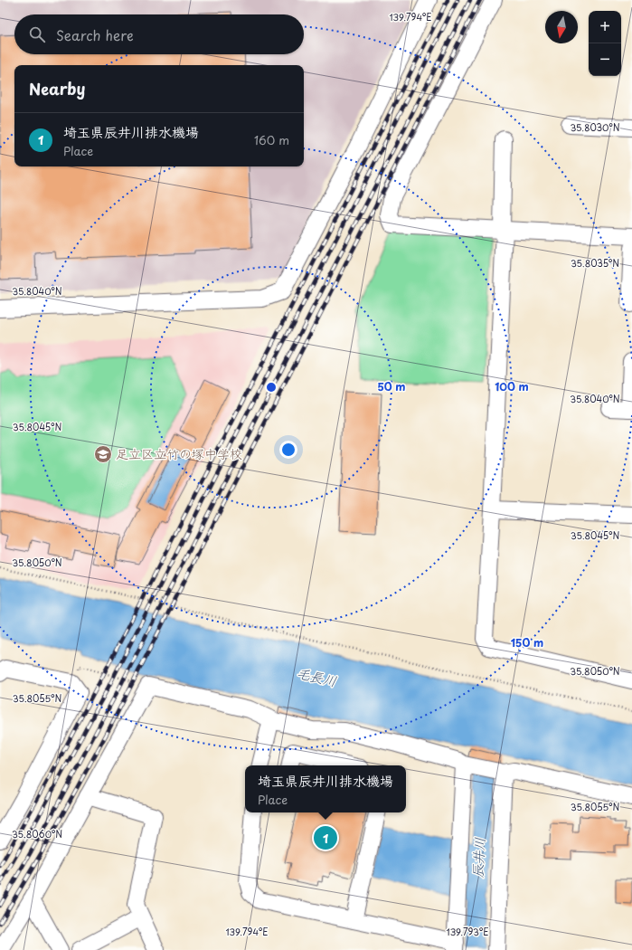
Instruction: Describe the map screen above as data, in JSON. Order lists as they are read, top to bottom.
{
  "water": ["毛長川", "辰井川"],
  "places": {
    "school or university": ["足立区立竹の塚中学校"]
  },
  "north": "bottom",
  "page": {
    "map_buttons": ["+", "−"],
    "search": "Search here",
    "heading": "Nearby",
    "list": [
      {
        "mark": "1",
        "name": "埼玉県辰井川排水機場",
        "note": "Place",
        "value": "160 m"
      }
    ],
    "popup": ["埼玉県辰井川排水機場", "Place"],
    "pins": "1"
  },
  "coordinates": [
    "139.794°E",
    "35.8030°N",
    "35.8035°N",
    "35.8040°N",
    "35.8045°N",
    "35.8050°N",
    "35.8055°N",
    "35.8060°N",
    "139.793°E"
  ],
  "rings": ["50 m", "100 m", "150 m"]
}
